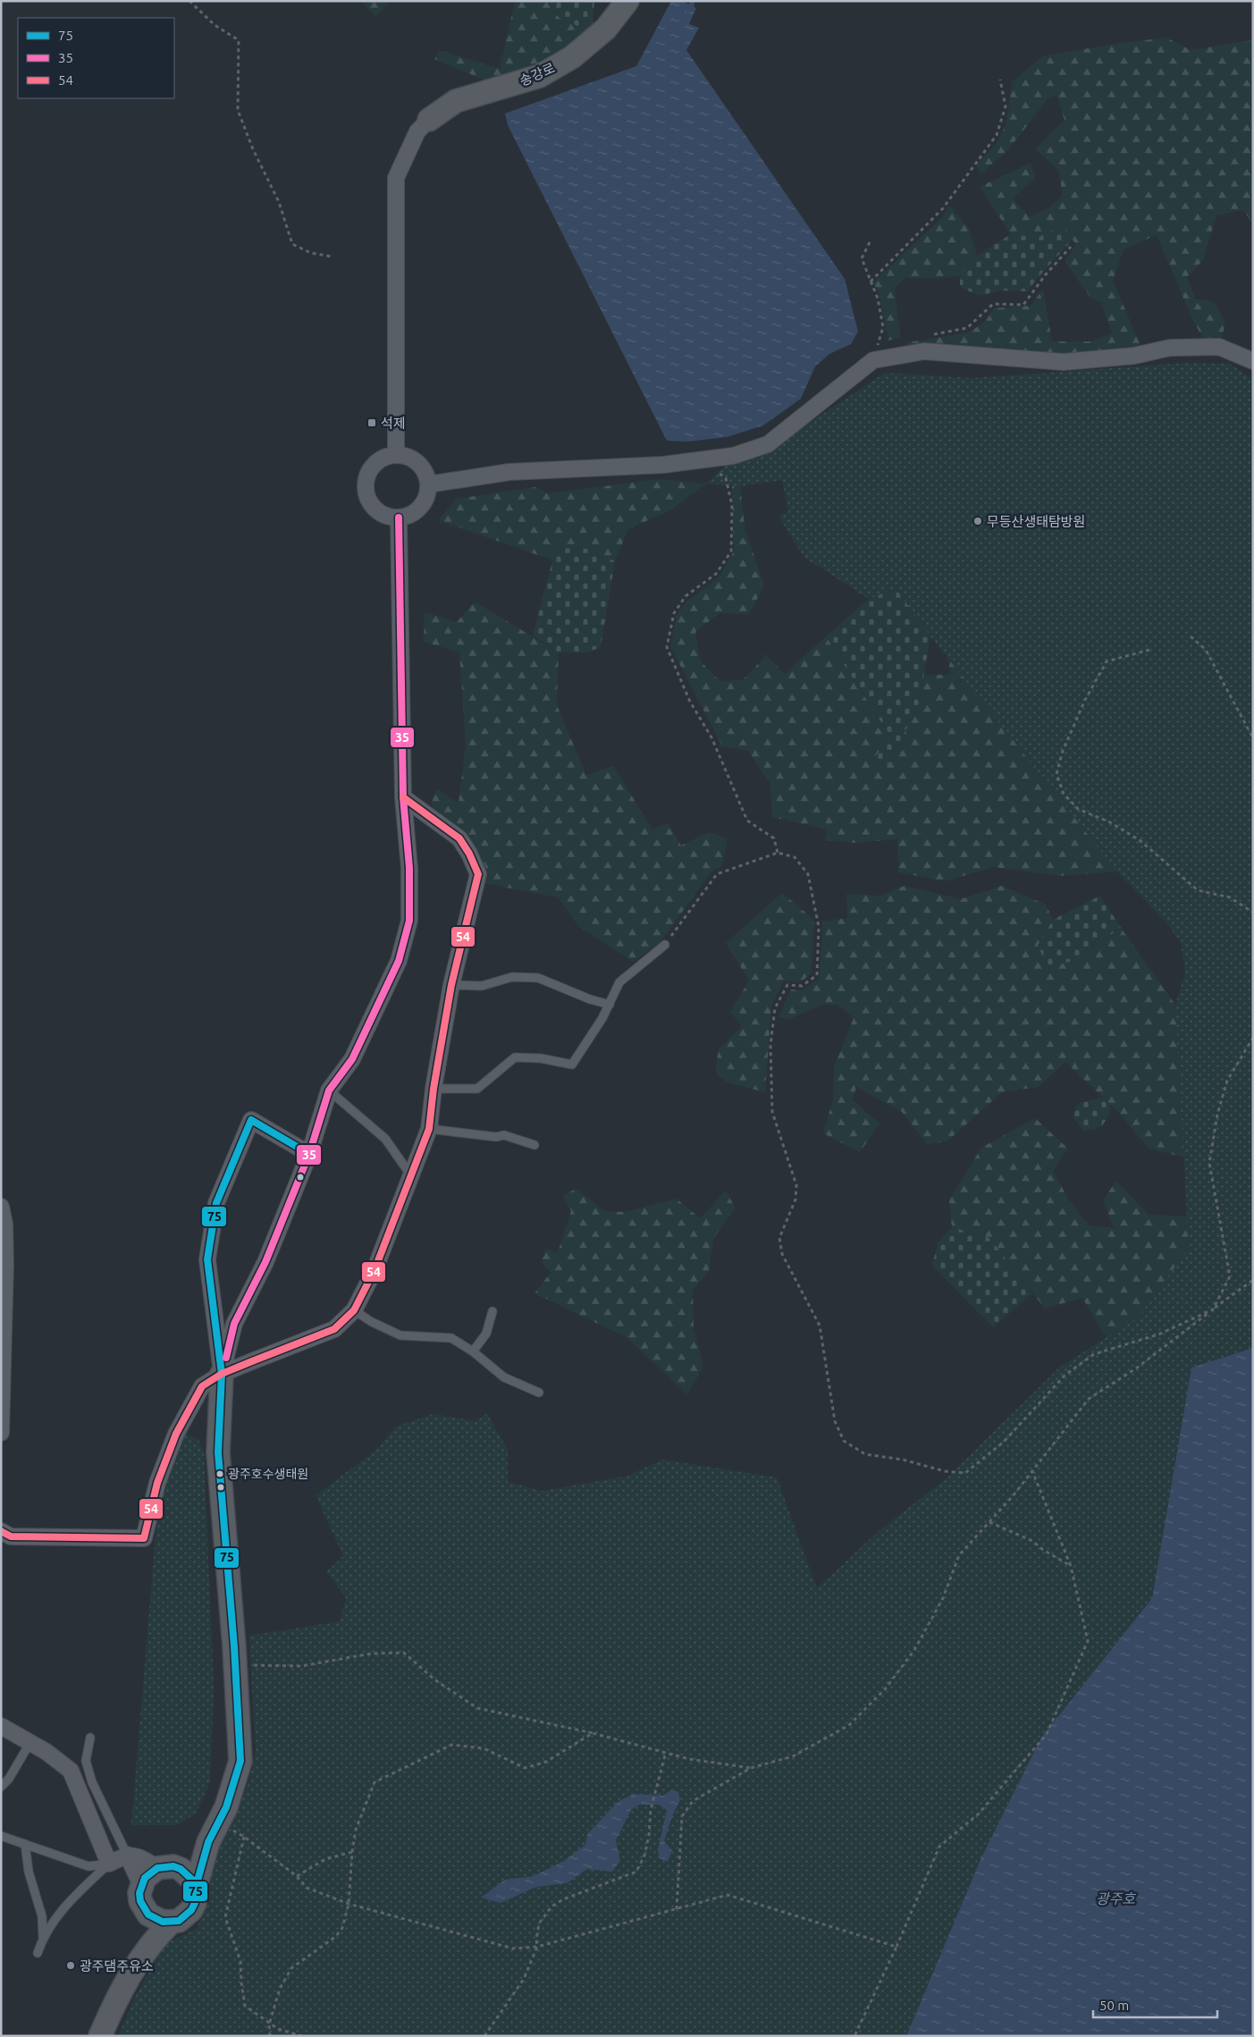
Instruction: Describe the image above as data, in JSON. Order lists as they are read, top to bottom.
{
  "streets": {
    "main road": ["송강로"]
  },
  "water": ["광주호"],
  "places": {
    "transit": ["석제"],
    "other": ["무등산생태탐방원", "광주호수생태원", "광주댐주유소"]
  },
  "lines": ["transit line 35", "transit line 54", "transit line 75"],
  "legend": ["75", "35", "54"],
  "scale_bar": "50 m"
}
